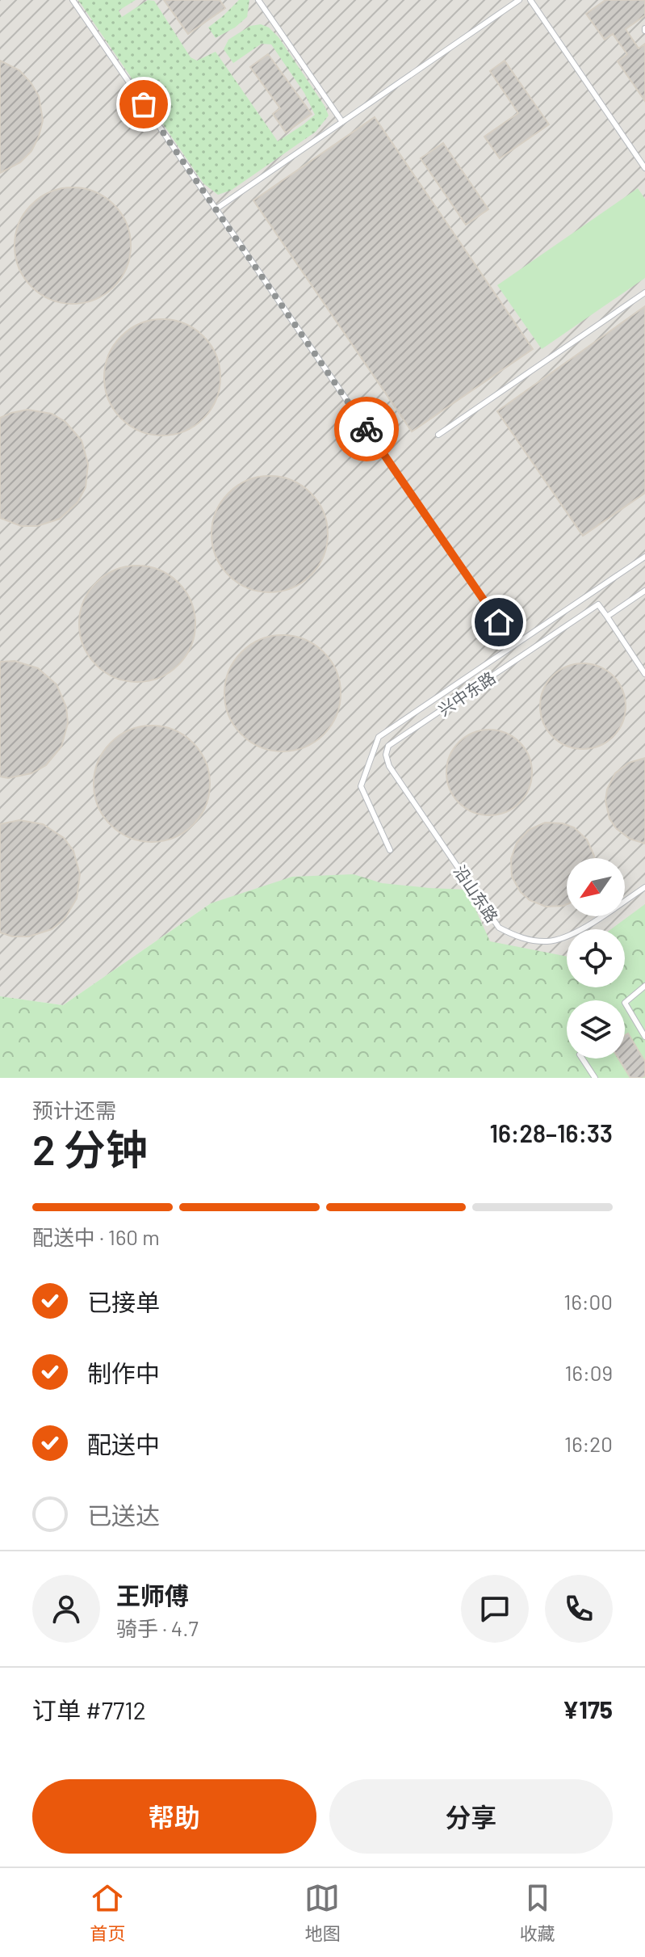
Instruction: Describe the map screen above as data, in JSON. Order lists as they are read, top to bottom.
{
  "streets": {
    "lane": ["兴中东路", "沿山东路"]
  },
  "crossings": [
    ["兴中东路", "沿山东路"]
  ],
  "north": "bottom left",
  "page": {
    "heading": ["2 分钟", "预计还需", "16:28–16:33"],
    "panel": [
      "王师傅",
      "骑手 · 4.7",
      "订单 #7712",
      "¥175"
    ],
    "bar": "配送中 · 160 m",
    "list": [
      ["已接单", "16:00"],
      ["制作中", "16:09"],
      ["配送中", "16:20"],
      "已送达"
    ],
    "buttons": ["帮助", "分享"],
    "tabs": ["首页", "地图", "收藏"]
  }
}
